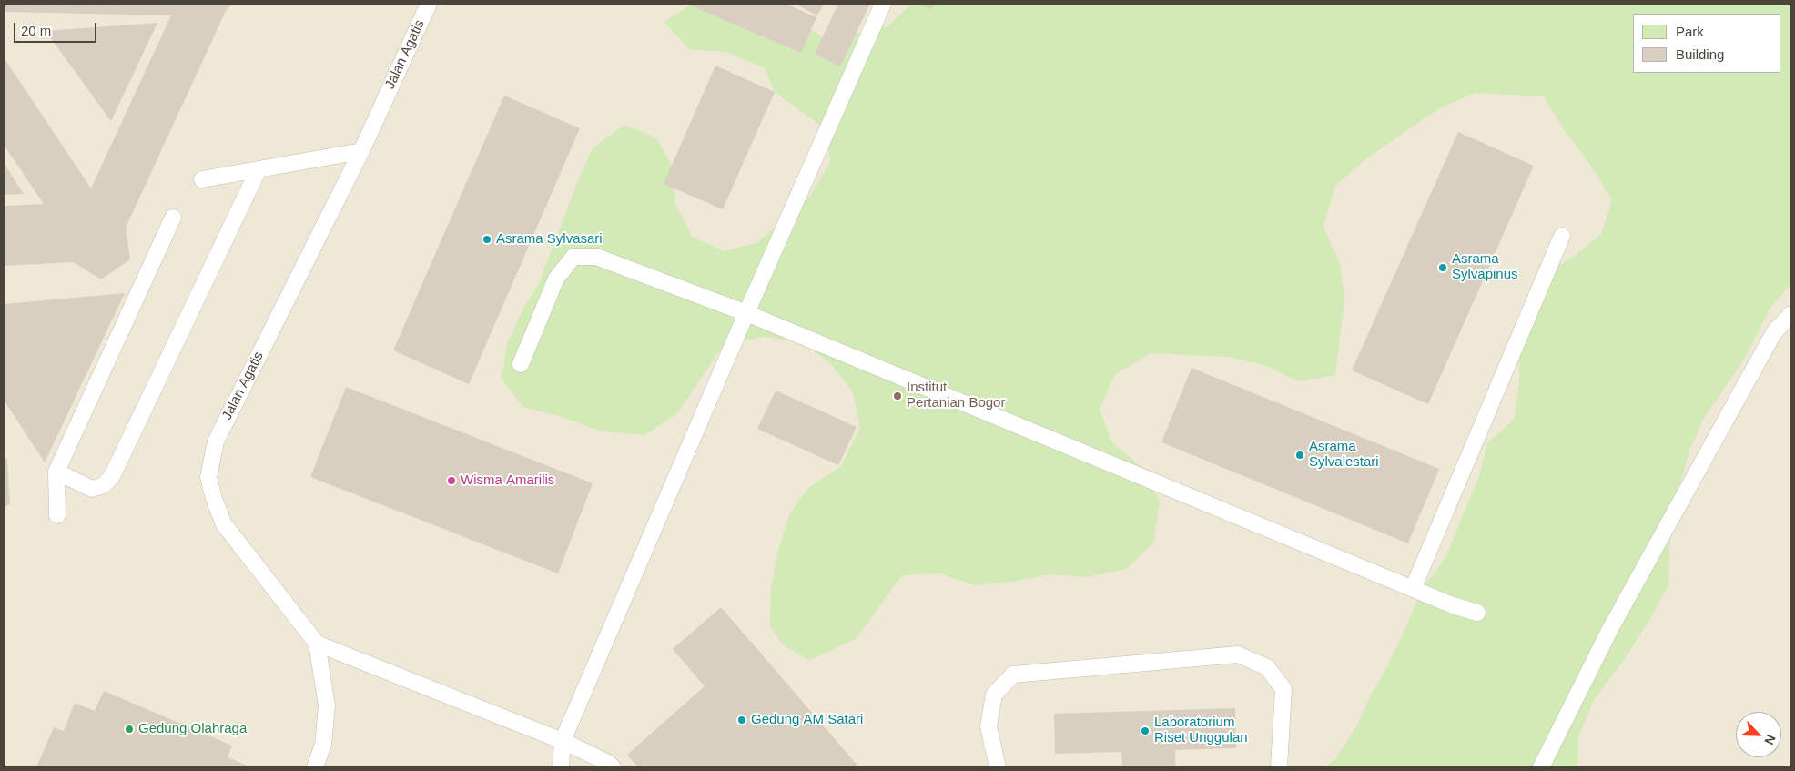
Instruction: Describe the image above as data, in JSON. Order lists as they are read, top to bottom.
{
  "streets": {
    "lane": ["Jalan Agatis"]
  },
  "places": [
    "Asrama Sylvasari",
    "Asrama Sylvapinus",
    "Institut Pertanian Bogor",
    "Asrama Sylvalestari",
    "Wisma Amarilis",
    "Gedung AM Satari",
    "Gedung Olahraga",
    "Laboratorium Riset Unggulan"
  ],
  "legend": ["Park", "Building"],
  "scale_bar": "20 m",
  "north": "bottom right"
}
